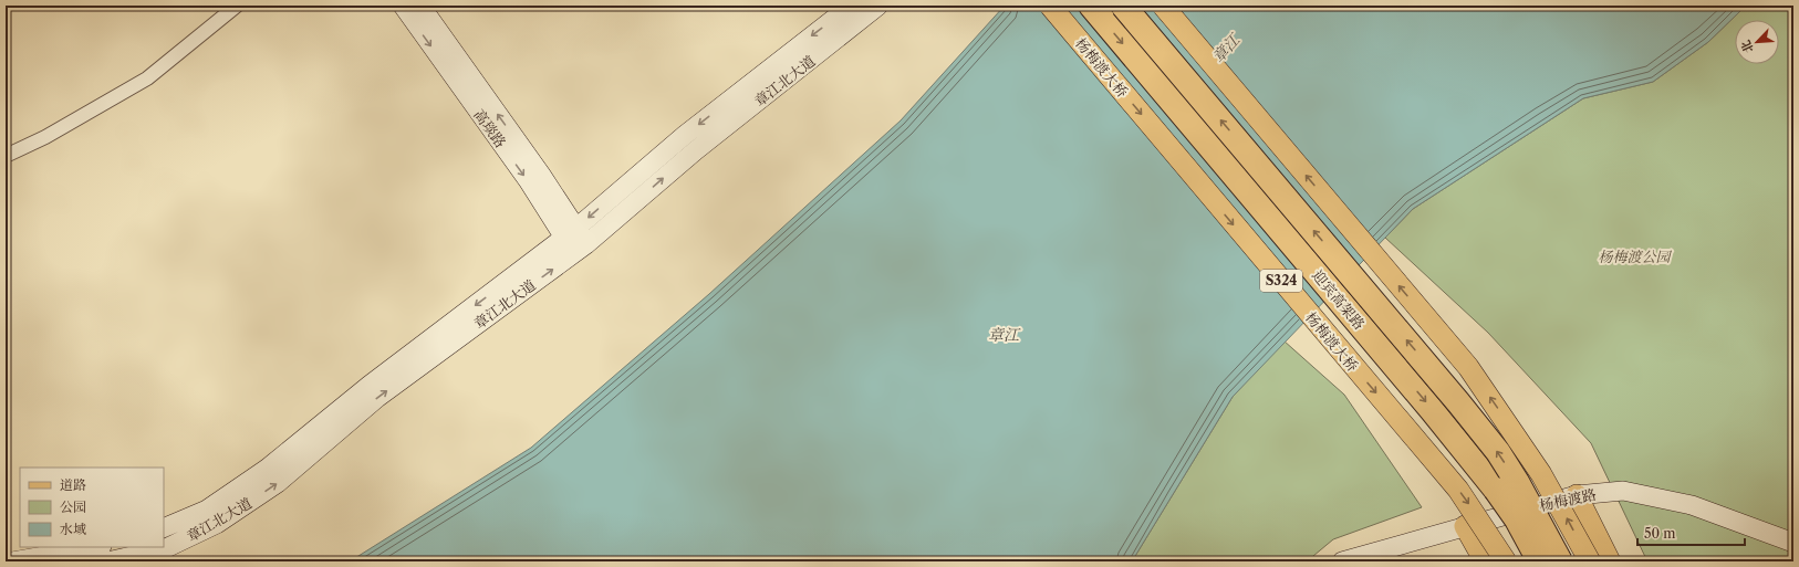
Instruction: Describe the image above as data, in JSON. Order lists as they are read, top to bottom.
{
  "streets": {
    "highway": ["迎宾高架路"],
    "main road": [
      "杨梅渡大桥",
      "章江北大道",
      "高琰路",
      "S324",
      "杨梅渡路"
    ]
  },
  "crossings": [
    ["章江北大道", "高琰路"]
  ],
  "water": ["章江"],
  "parks": ["杨梅渡公园"],
  "legend": ["道路", "公园", "水域"],
  "scale_bar": "50 m",
  "north": "bottom left"
}
